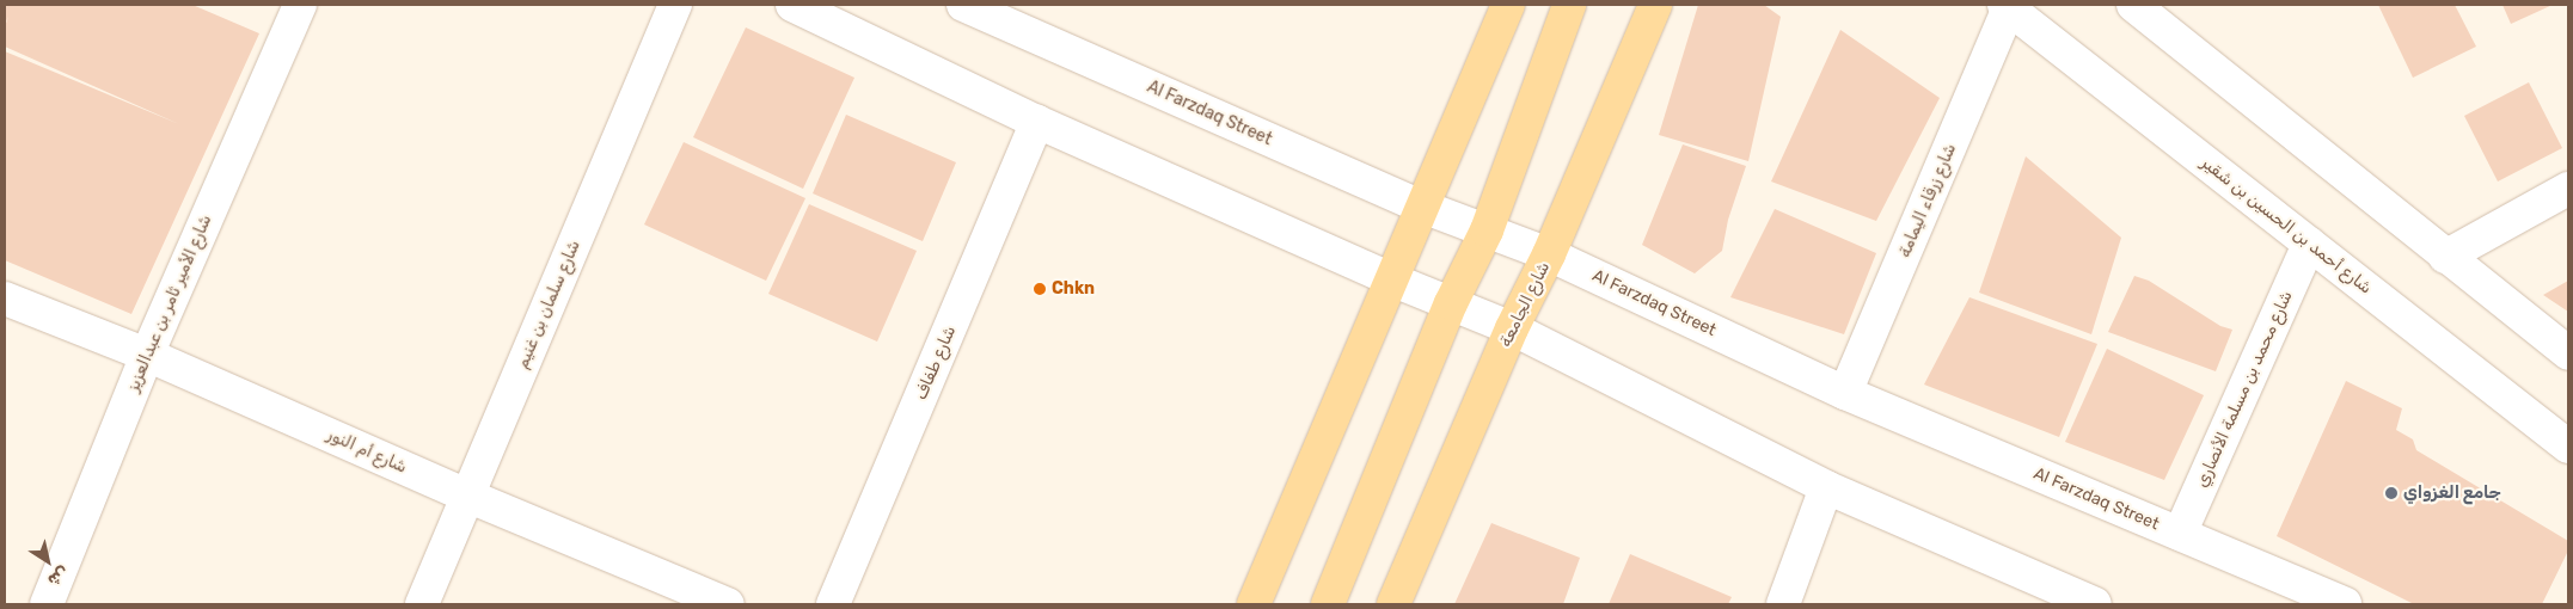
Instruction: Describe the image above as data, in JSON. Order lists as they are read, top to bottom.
{
  "streets": {
    "main road": ["شارع الجامعة"],
    "street": [
      "Al Farzdaq Street",
      "شارع زرقاء اليمامة",
      "شارع أحمد بن الحسين بن شقير",
      "شارع الأمير ثامر بن عبدالعزيز",
      "شارع سلمان بن غنيم",
      "شارع طفاف",
      "شارع محمد بن مسلمة الأنصاري",
      "شارع أم النور"
    ]
  },
  "crossings": [
    ["Al Farzdaq Street", "شارع زرقاء اليمامة"],
    ["Al Farzdaq Street", "شارع الجامعة"],
    ["Al Farzdaq Street", "شارع محمد بن مسلمة الأنصاري"],
    ["شارع زرقاء اليمامة", "شارع أحمد بن الحسين بن شقير"],
    ["شارع أحمد بن الحسين بن شقير", "شارع محمد بن مسلمة الأنصاري"],
    ["شارع الأمير ثامر بن عبدالعزيز", "شارع أم النور"],
    ["شارع سلمان بن غنيم", "شارع أم النور"]
  ],
  "places": ["Chkn", "جامع الغزواي"],
  "north": "bottom right"
}
